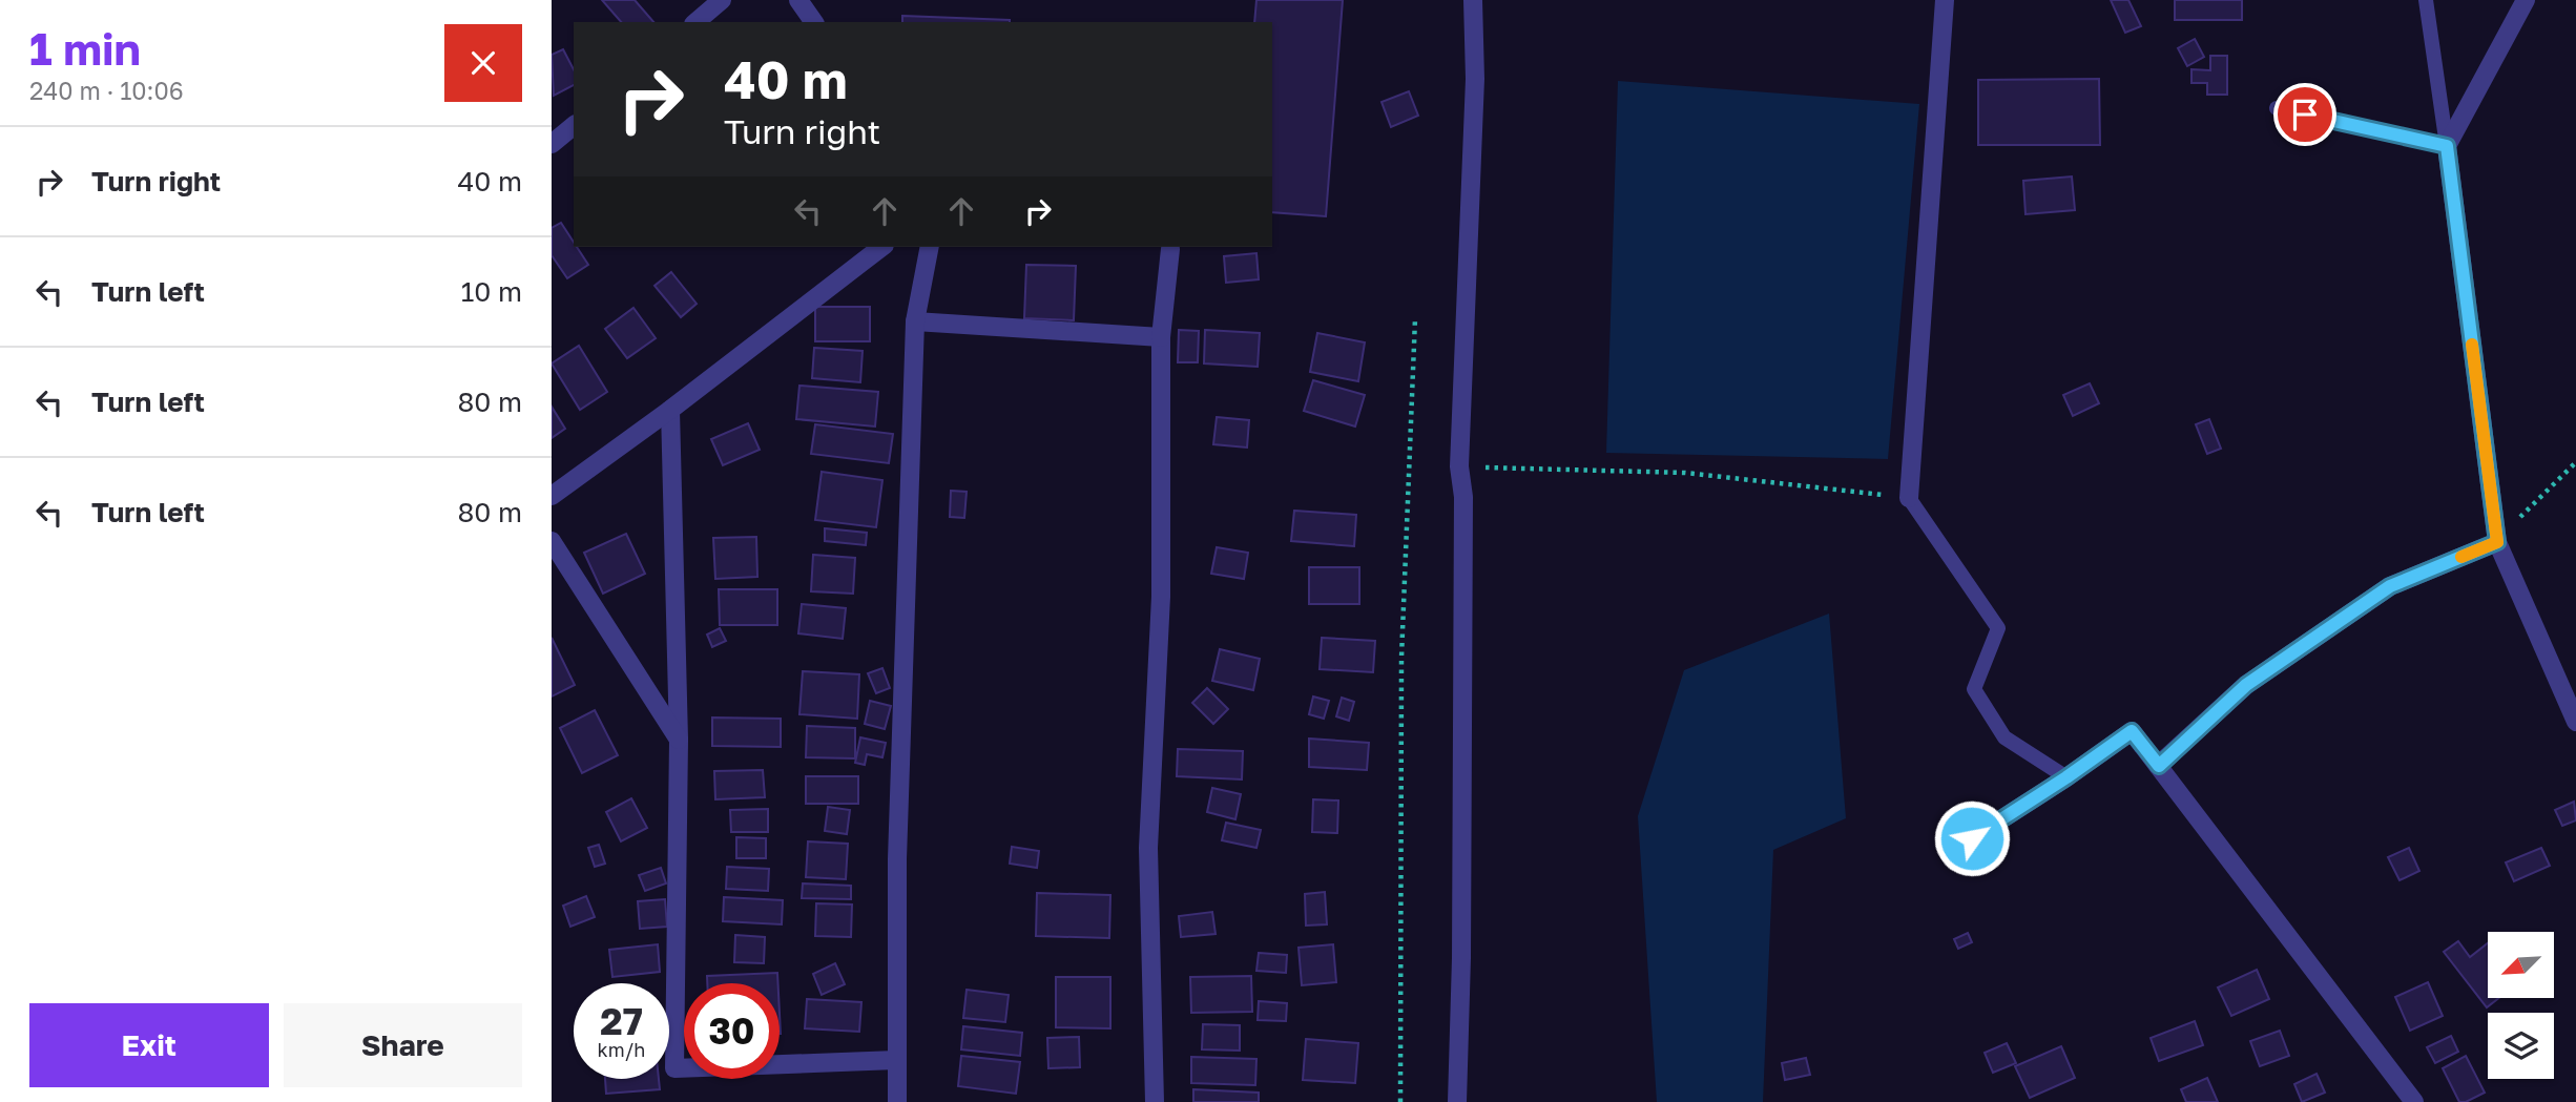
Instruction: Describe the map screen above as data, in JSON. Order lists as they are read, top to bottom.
{
  "north": "bottom left",
  "page": {
    "heading": ["1 min", "240 m · 10:06"],
    "turn": ["40 m", "Turn right"],
    "list": [
      {
        "name": "Turn right",
        "value": "40 m"
      },
      {
        "name": "Turn left",
        "value": "10 m"
      },
      {
        "name": "Turn left",
        "value": "80 m"
      },
      {
        "name": "Turn left",
        "value": "80 m"
      }
    ],
    "speed": "27 km/h",
    "limit": "30",
    "buttons": ["Exit", "Share"]
  }
}
